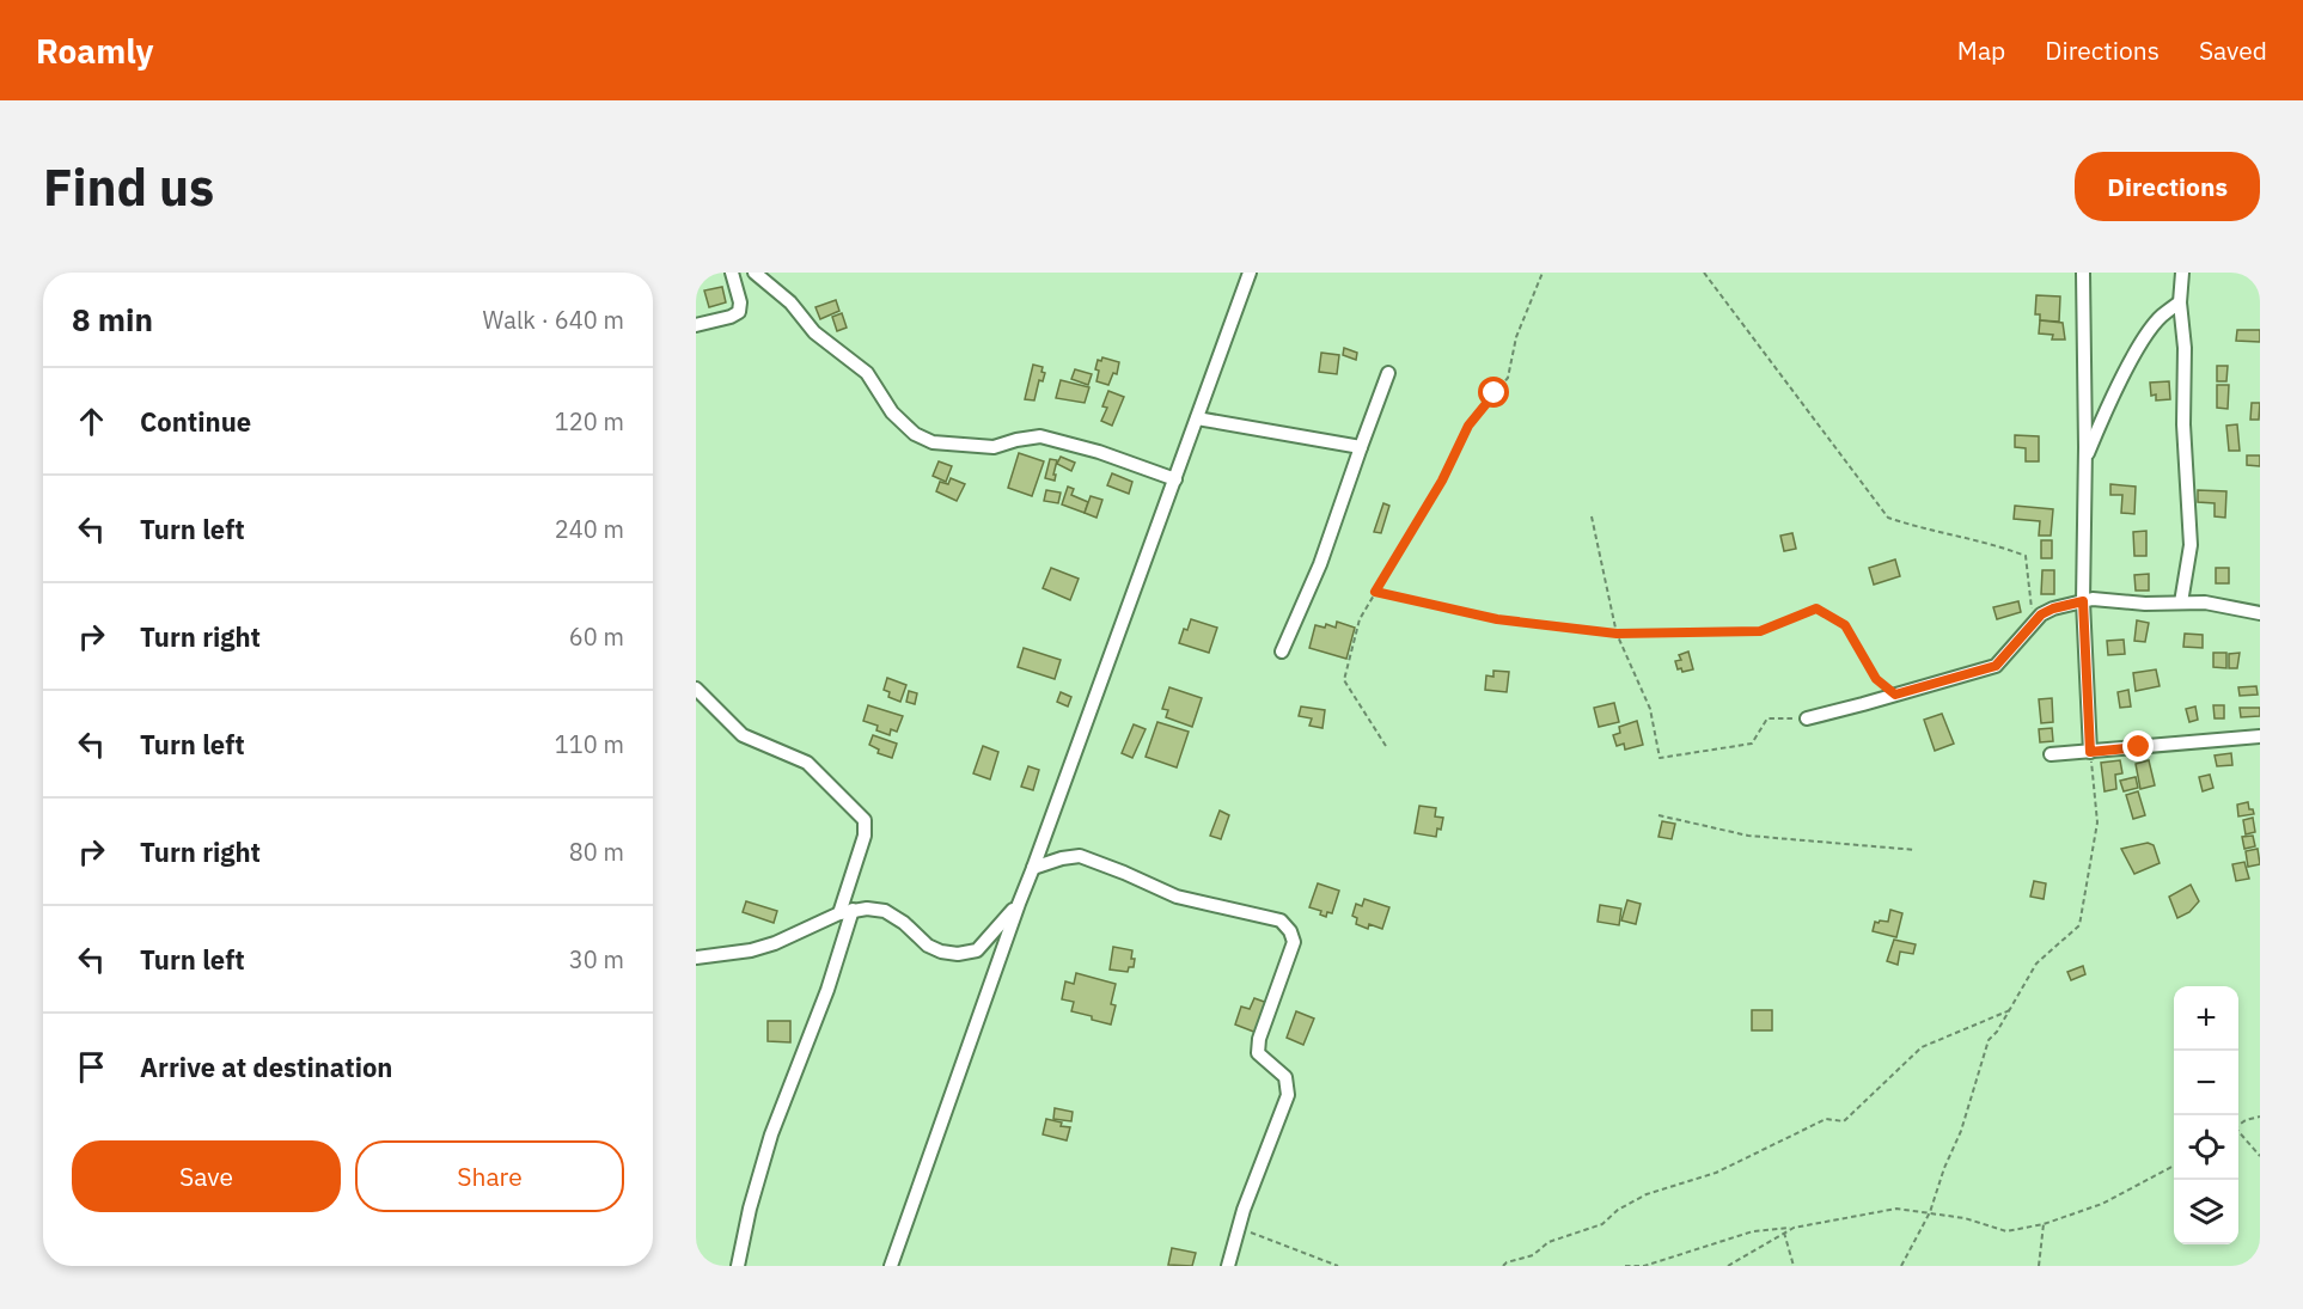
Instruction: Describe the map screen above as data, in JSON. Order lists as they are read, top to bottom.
{
  "page": {
    "header": "Roamly",
    "nav": ["Map", "Directions", "Saved"],
    "buttons": [
      "Directions",
      ["Save", "Share"]
    ],
    "title": "Find us",
    "heading": ["8 min", "Walk · 640 m"],
    "list": [
      ["Continue", "120 m"],
      ["Turn left", "240 m"],
      ["Turn right", "60 m"],
      ["Turn left", "110 m"],
      ["Turn right", "80 m"],
      ["Turn left", "30 m"],
      "Arrive at destination"
    ],
    "map_buttons": ["+", "−"]
  }
}
